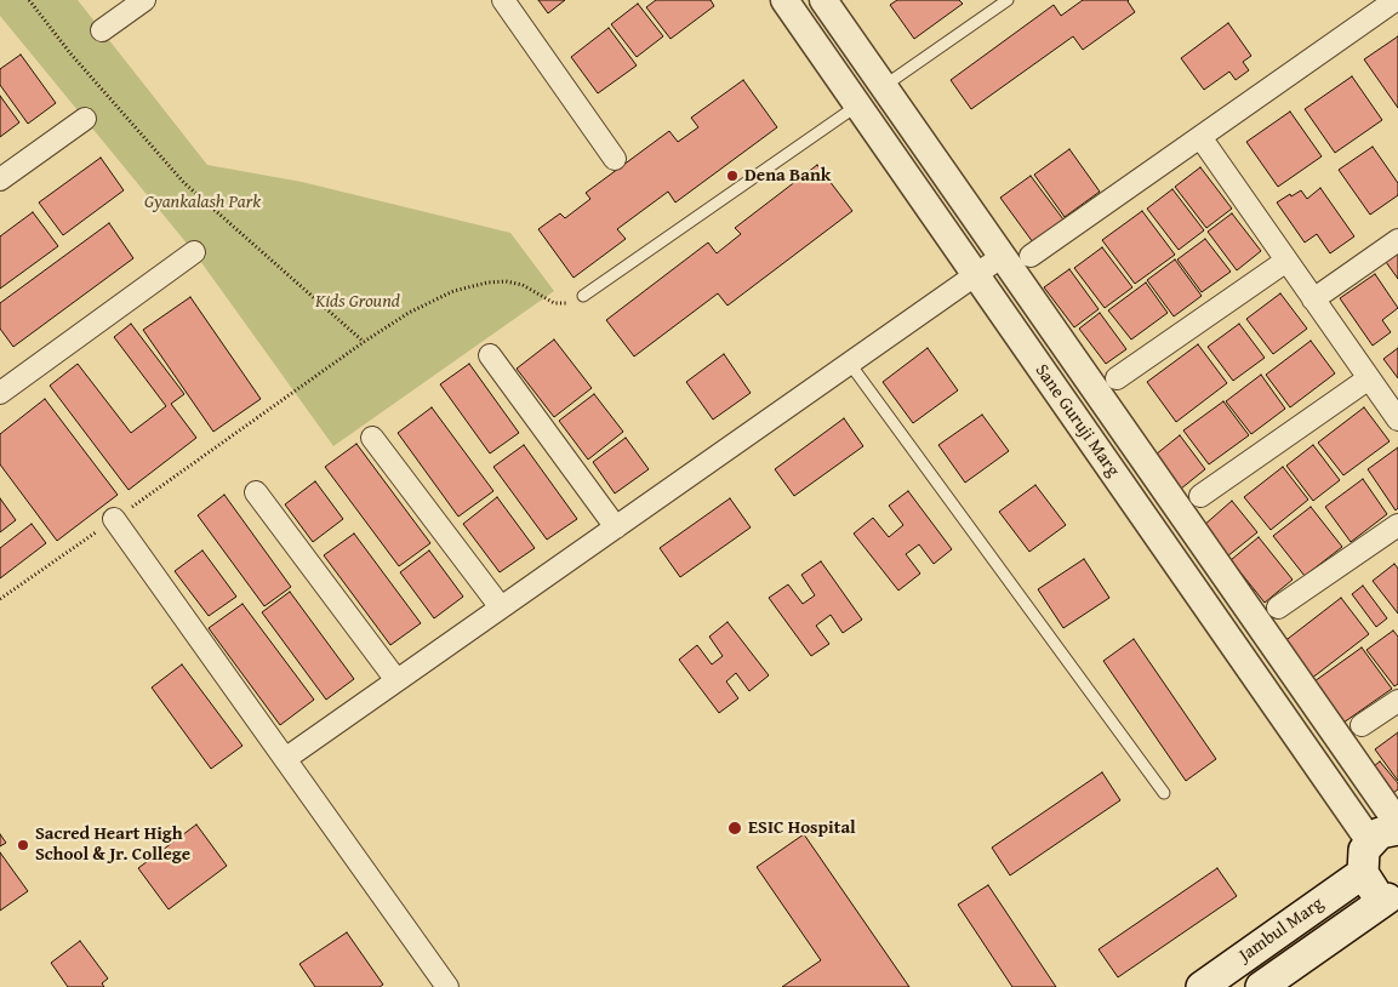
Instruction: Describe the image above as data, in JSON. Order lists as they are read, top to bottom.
{
  "streets": {
    "main road": ["Jambul Marg"],
    "street": ["Sane Guruji Marg"]
  },
  "parks": ["Gyankalash Park", "Kids Ground"],
  "places": ["Dena Bank", "ESIC Hospital", "Sacred Heart High School & Jr. College"]
}
